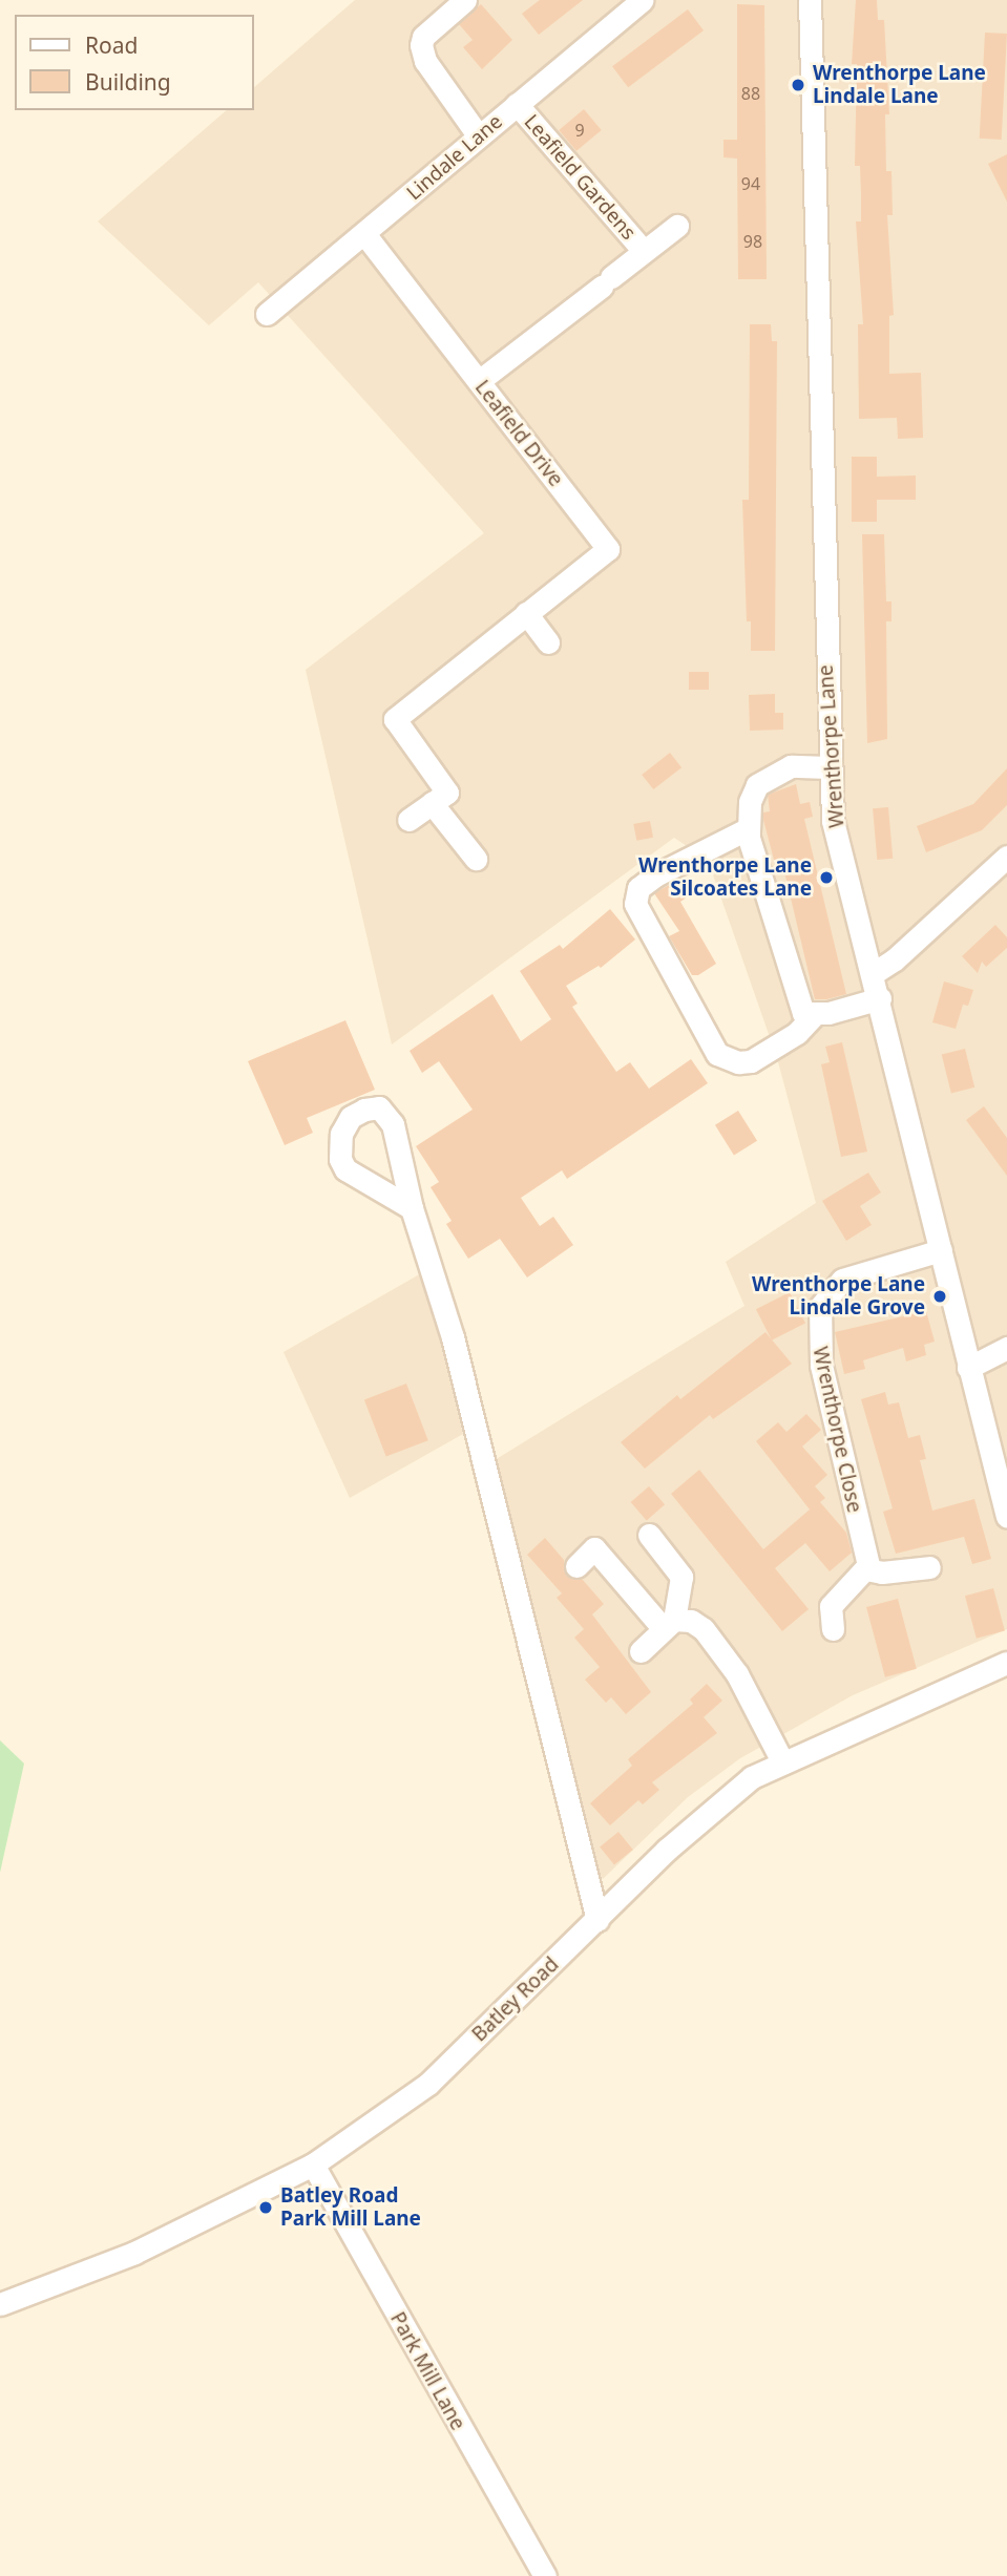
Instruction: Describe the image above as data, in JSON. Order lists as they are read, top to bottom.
{
  "streets": {
    "street": [
      "Lindale Lane",
      "Leafield Gardens",
      "Leafield Drive",
      "Wrenthorpe Lane",
      "Wrenthorpe Close",
      "Batley Road",
      "Park Mill Lane"
    ]
  },
  "crossings": [
    ["Lindale Lane", "Leafield Gardens"],
    ["Lindale Lane", "Leafield Drive"],
    ["Leafield Gardens", "Leafield Drive"],
    ["Wrenthorpe Lane", "Wrenthorpe Close"],
    ["Batley Road", "Park Mill Lane"]
  ],
  "places": [
    "Wrenthorpe Lane Lindale Lane",
    "Wrenthorpe Lane Silcoates Lane",
    "Wrenthorpe Lane Lindale Grove",
    "Batley Road Park Mill Lane"
  ],
  "house_numbers": [
    "88",
    "9",
    "94",
    "98"
  ],
  "legend": ["Road", "Building"]
}
